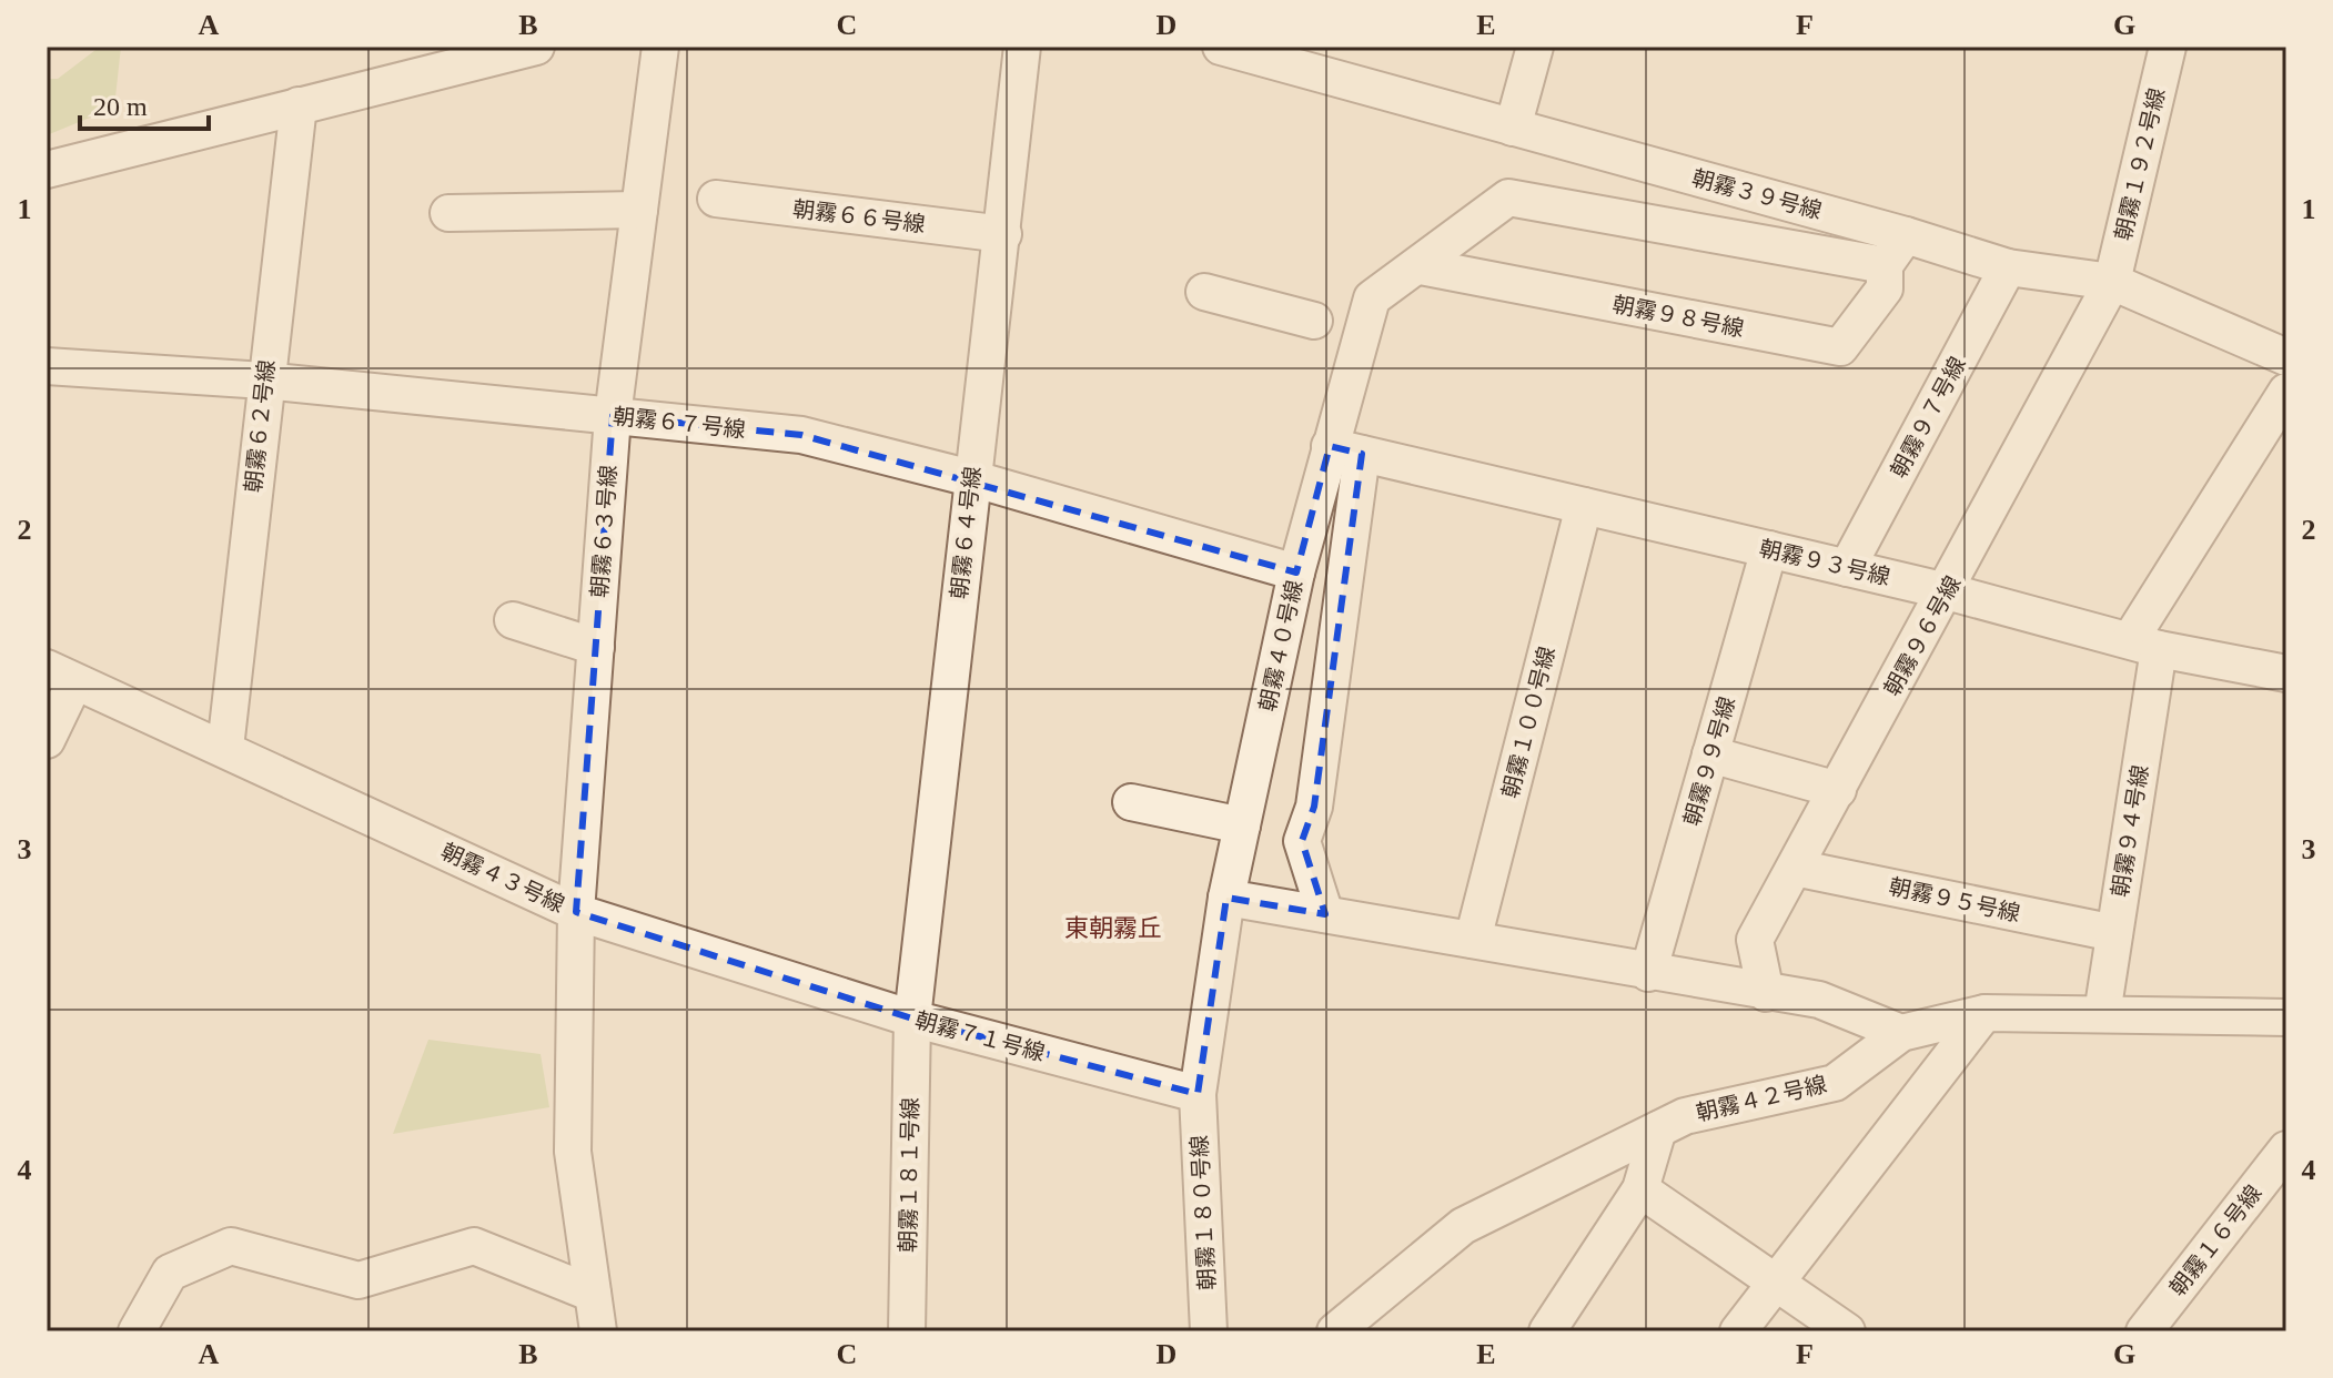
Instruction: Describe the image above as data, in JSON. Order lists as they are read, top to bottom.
{
  "streets": {
    "street": [
      "朝霧１９２号線",
      "朝霧３９号線",
      "朝霧６６号線",
      "朝霧９８号線",
      "朝霧９７号線",
      "朝霧６７号線",
      "朝霧６２号線",
      "朝霧６３号線",
      "朝霧６４号線",
      "朝霧９３号線",
      "朝霧９６号線",
      "朝霧４０号線",
      "朝霧１００号線",
      "朝霧９９号線",
      "朝霧９４号線",
      "朝霧４３号線",
      "朝霧９５号線",
      "朝霧７１号線",
      "朝霧４２号線",
      "朝霧１８１号線",
      "朝霧１８０号線",
      "朝霧１６号線"
    ]
  },
  "crossings": [
    ["朝霧１９２号線", "朝霧３９号線"],
    ["朝霧１９２号線", "朝霧９６号線"],
    ["朝霧３９号線", "朝霧９７号線"],
    ["朝霧３９号線", "朝霧９６号線"],
    ["朝霧６６号線", "朝霧６４号線"],
    ["朝霧９８号線", "朝霧４０号線"],
    ["朝霧９７号線", "朝霧９３号線"],
    ["朝霧６７号線", "朝霧６２号線"],
    ["朝霧６７号線", "朝霧６３号線"],
    ["朝霧６７号線", "朝霧６４号線"],
    ["朝霧６７号線", "朝霧４０号線"],
    ["朝霧６２号線", "朝霧４３号線"],
    ["朝霧６３号線", "朝霧４３号線"],
    ["朝霧６３号線", "朝霧７１号線"],
    ["朝霧６４号線", "朝霧７１号線"],
    ["朝霧６４号線", "朝霧１８１号線"],
    ["朝霧９３号線", "朝霧９６号線"],
    ["朝霧９３号線", "朝霧４０号線"],
    ["朝霧９３号線", "朝霧１００号線"],
    ["朝霧９３号線", "朝霧９９号線"],
    ["朝霧９３号線", "朝霧９４号線"],
    ["朝霧９６号線", "朝霧９５号線"],
    ["朝霧９４号線", "朝霧９５号線"],
    ["朝霧９４号線", "朝霧４２号線"],
    ["朝霧４３号線", "朝霧７１号線"],
    ["朝霧７１号線", "朝霧１８１号線"],
    ["朝霧７１号線", "朝霧１８０号線"]
  ],
  "districts": ["東朝霧丘"],
  "scale_bar": "20 m",
  "grid": {
    "columns": [
      "A",
      "B",
      "C",
      "D",
      "E",
      "F",
      "G"
    ],
    "rows": [
      "1",
      "2",
      "3",
      "4"
    ]
  }
}
